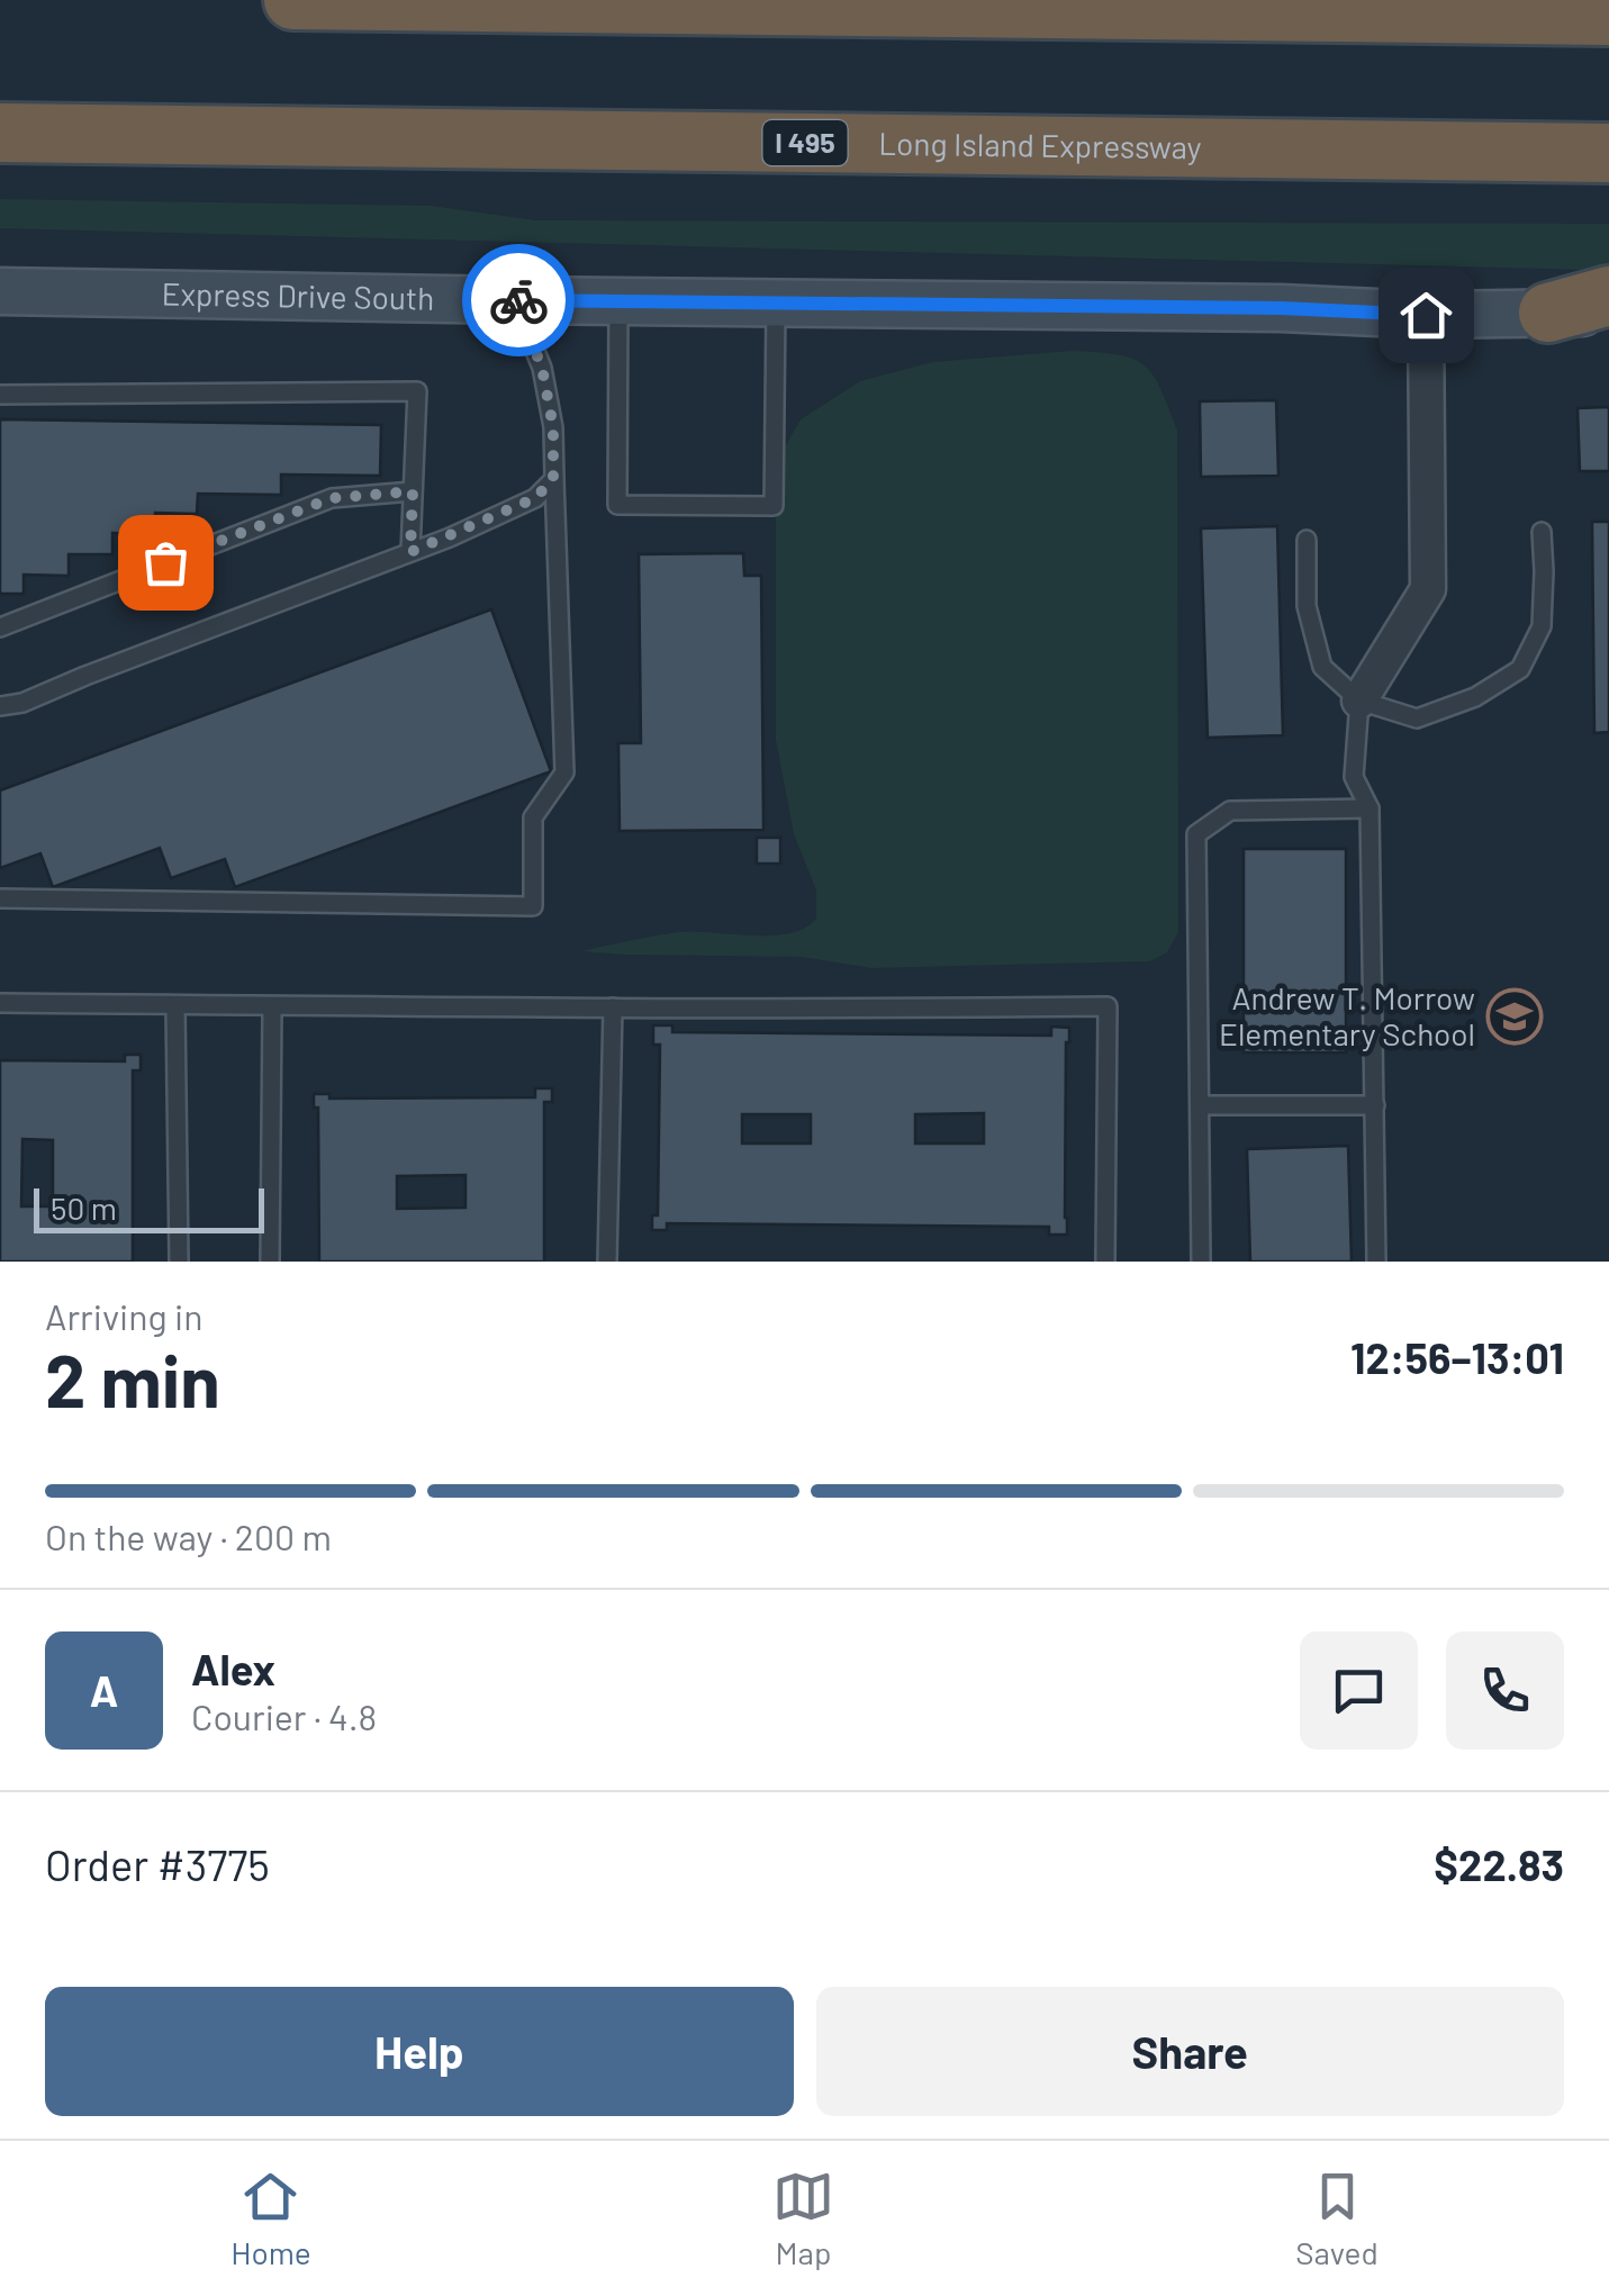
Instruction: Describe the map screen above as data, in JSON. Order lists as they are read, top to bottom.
{
  "streets": {
    "highway": ["I 495", "Long Island Expressway"],
    "main road": ["Express Drive South"]
  },
  "places": {
    "school or university": ["Andrew T. Morrow Elementary School"]
  },
  "scale_bar": "50 m",
  "page": {
    "scale": "50 m",
    "heading": ["2 min", "Arriving in", "12:56–13:01"],
    "panel": [
      "Alex",
      "Courier · 4.8",
      "Order #3775",
      "$22.83"
    ],
    "bar": "On the way · 200 m",
    "round": "A",
    "buttons": ["Help", "Share"],
    "tabs": ["Home", "Map", "Saved"]
  }
}
